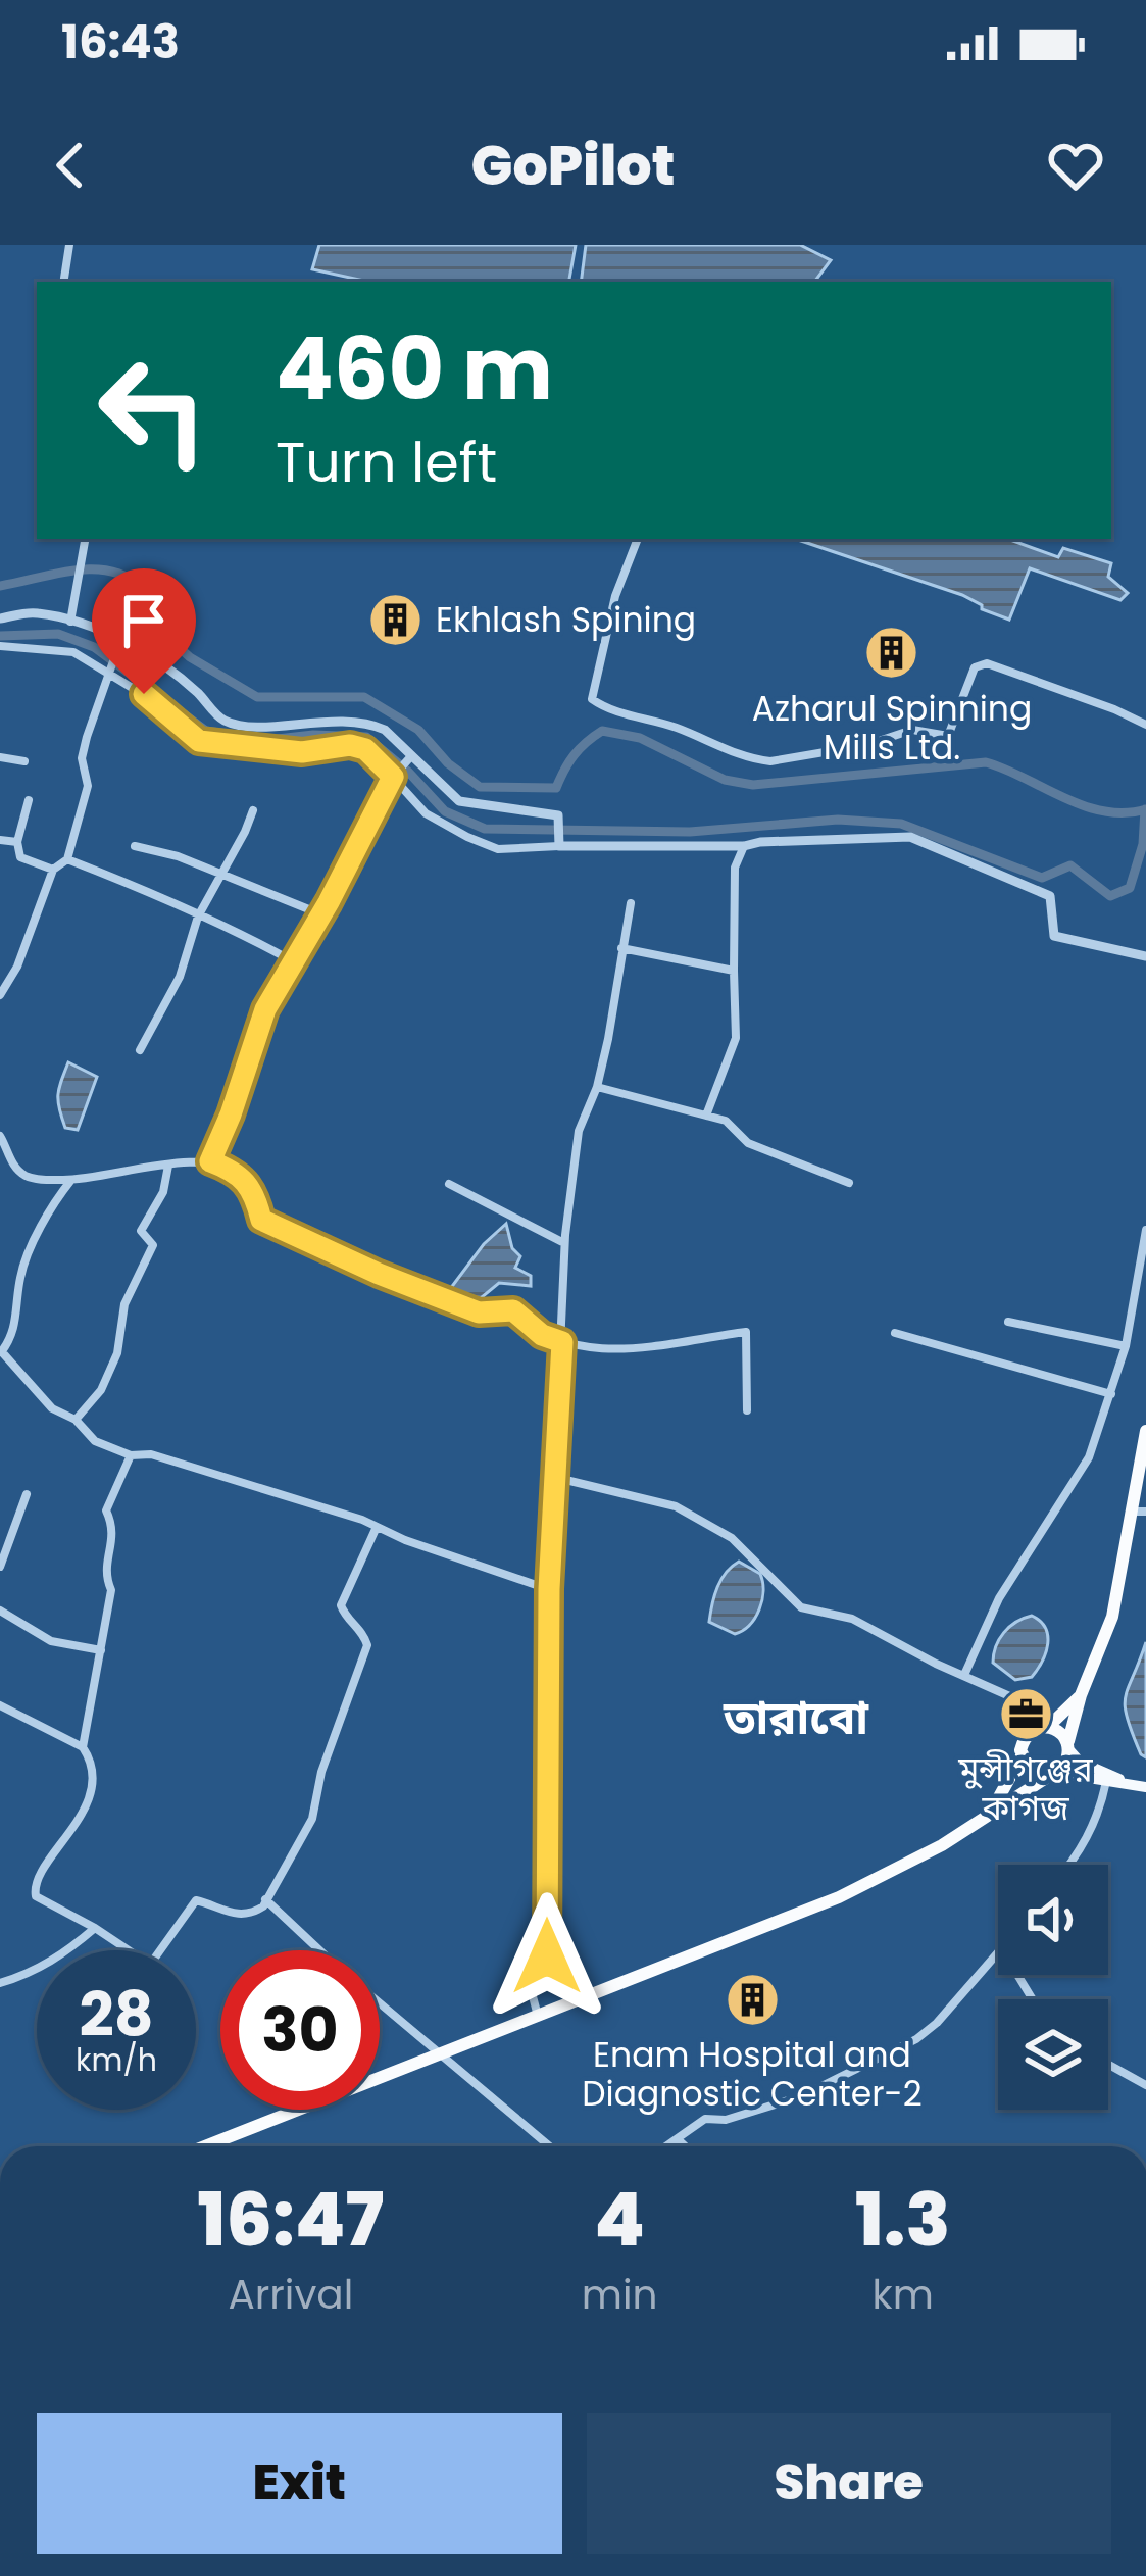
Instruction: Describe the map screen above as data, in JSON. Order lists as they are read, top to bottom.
{
  "districts": ["তারাবো"],
  "places": {
    "building": ["Ekhlash Spining", "Azharul Spinning Mills Ltd.", "Enam Hospital and Diagnostic Center-2"],
    "office": ["মুন্সীগঞ্জের কাগজ"]
  },
  "page": {
    "status": "16:43",
    "header": "GoPilot",
    "turn": ["460 m", "Turn left"],
    "speed": "28 km/h",
    "limit": "30",
    "eta": [
      "16:47",
      "Arrival",
      "4",
      "min",
      "1.3",
      "km"
    ],
    "buttons": ["Exit", "Share"]
  }
}
